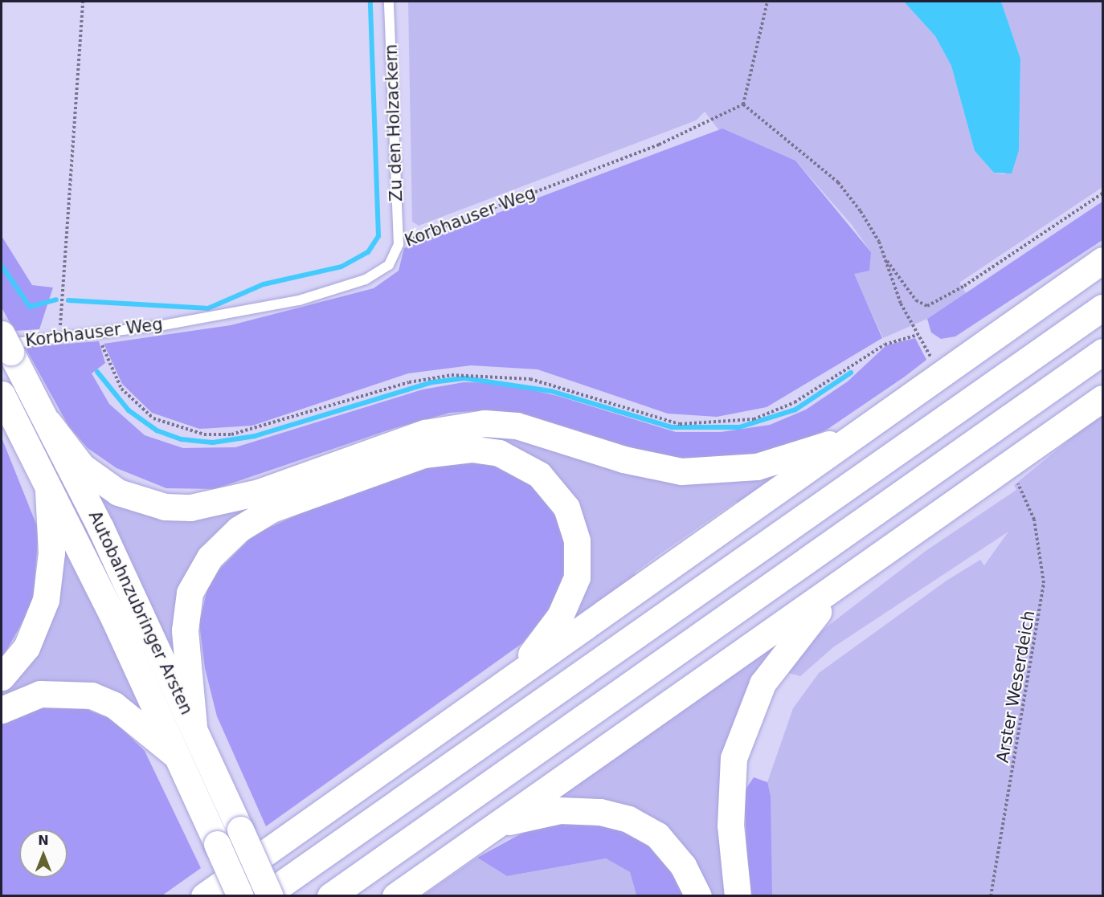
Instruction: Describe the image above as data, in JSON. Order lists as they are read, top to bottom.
{
  "streets": {
    "highway": ["Autobahnzubringer Arsten"],
    "lane": ["Zu den Holzackern", "Korbhauser Weg"],
    "path": ["Arster Weserdeich"]
  },
  "crossings": [
    ["Zu den Holzackern", "Korbhauser Weg"],
    ["Korbhauser Weg", "Autobahnzubringer Arsten"]
  ],
  "north": "top"
}
